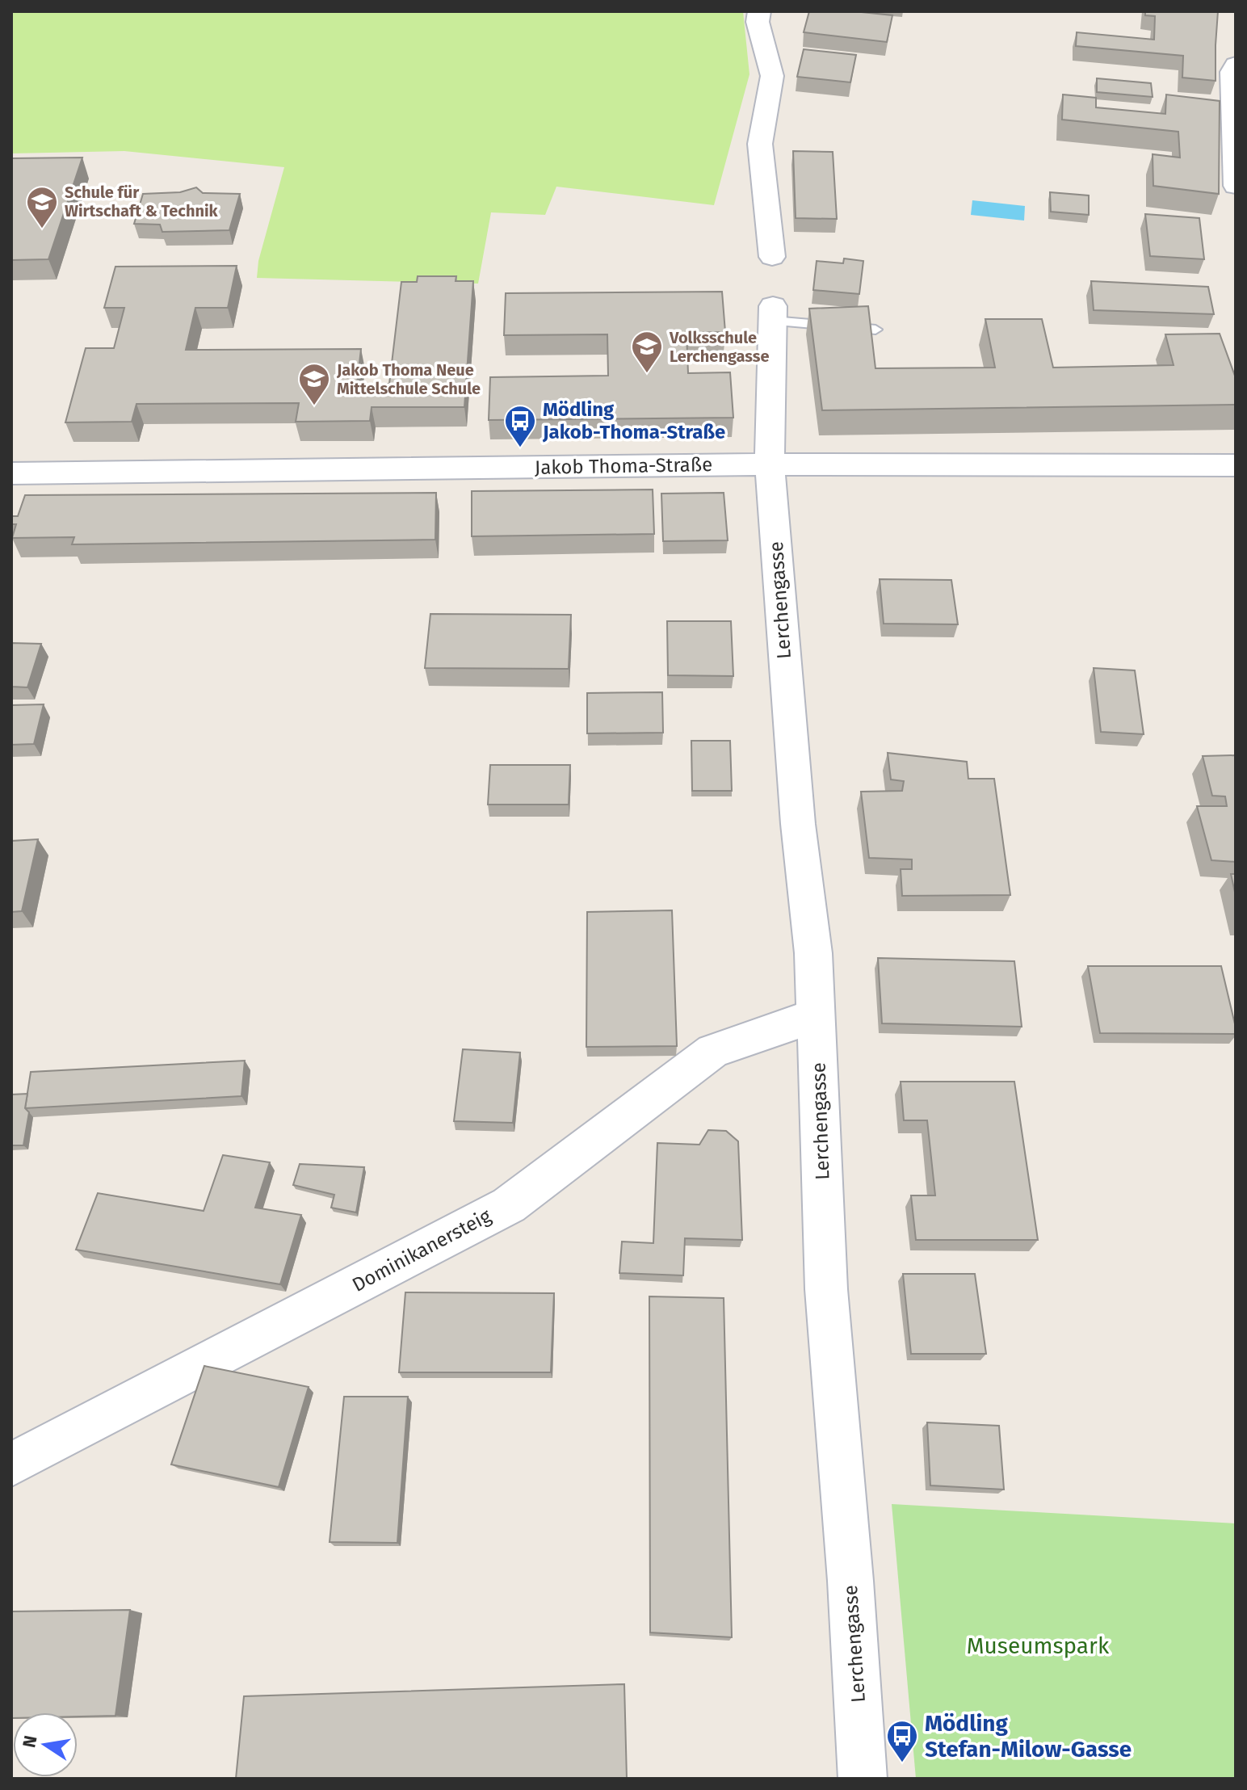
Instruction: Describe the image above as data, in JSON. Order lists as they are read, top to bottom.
{
  "streets": {
    "street": ["Jakob Thoma-Straße", "Lerchengasse", "Dominikanersteig"]
  },
  "crossings": [
    ["Jakob Thoma-Straße", "Lerchengasse"],
    ["Lerchengasse", "Dominikanersteig"]
  ],
  "parks": ["Museumspark"],
  "places": {
    "school or university": ["Schule für Wirtschaft & Technik", "Volksschule Lerchengasse", "Jakob Thoma Neue Mittelschule Schule"],
    "bus stop": ["Mödling Jakob-Thoma-Straße", "Mödling Stefan-Milow-Gasse"]
  },
  "north": "left"
}
